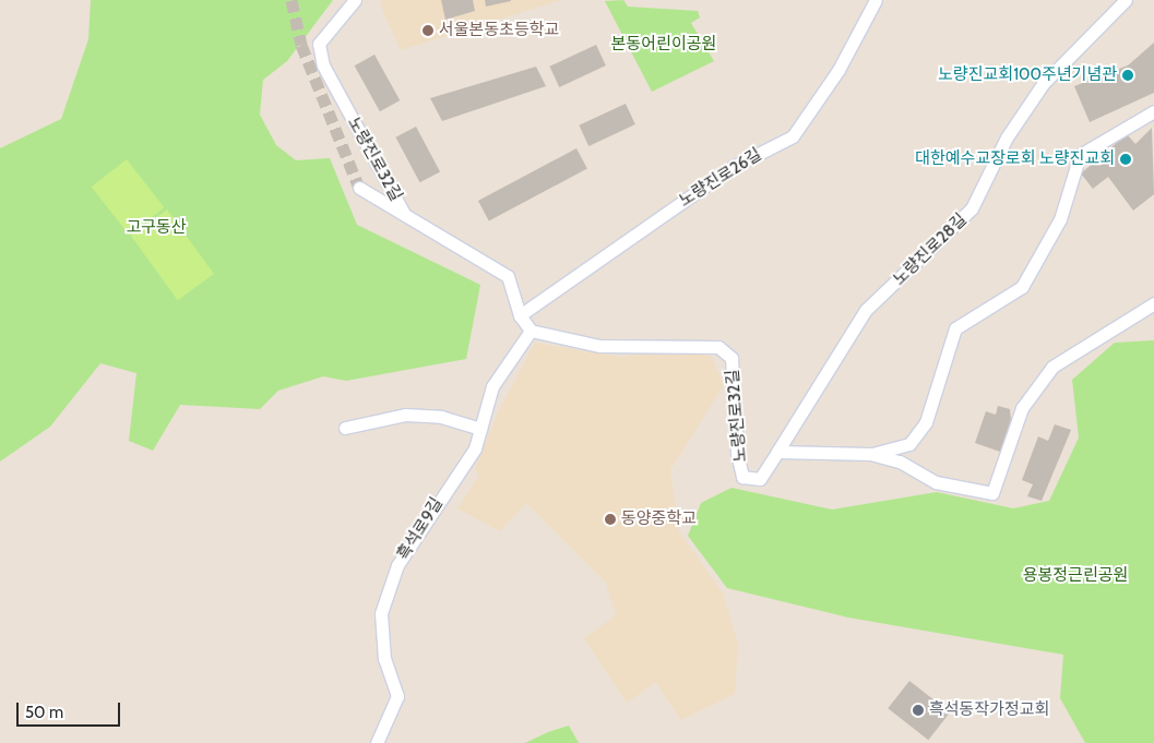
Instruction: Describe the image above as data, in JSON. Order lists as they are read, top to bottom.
{
  "streets": {
    "street": [
      "노량진로32길",
      "노량진로26길",
      "노량진로28길",
      "흑석로9길"
    ]
  },
  "crossings": [
    ["노량진로32길", "노량진로26길"],
    ["노량진로32길", "노량진로28길"],
    ["노량진로32길", "흑석로9길"]
  ],
  "parks": ["본동어린이공원", "고구동산", "용봉정근린공원"],
  "places": [
    "서울본동초등학교",
    "노량진교회100주년기념관",
    "대한예수교장로회 노량진교회",
    "동양중학교",
    "흑석동작가정교회"
  ],
  "scale_bar": "50 m"
}
